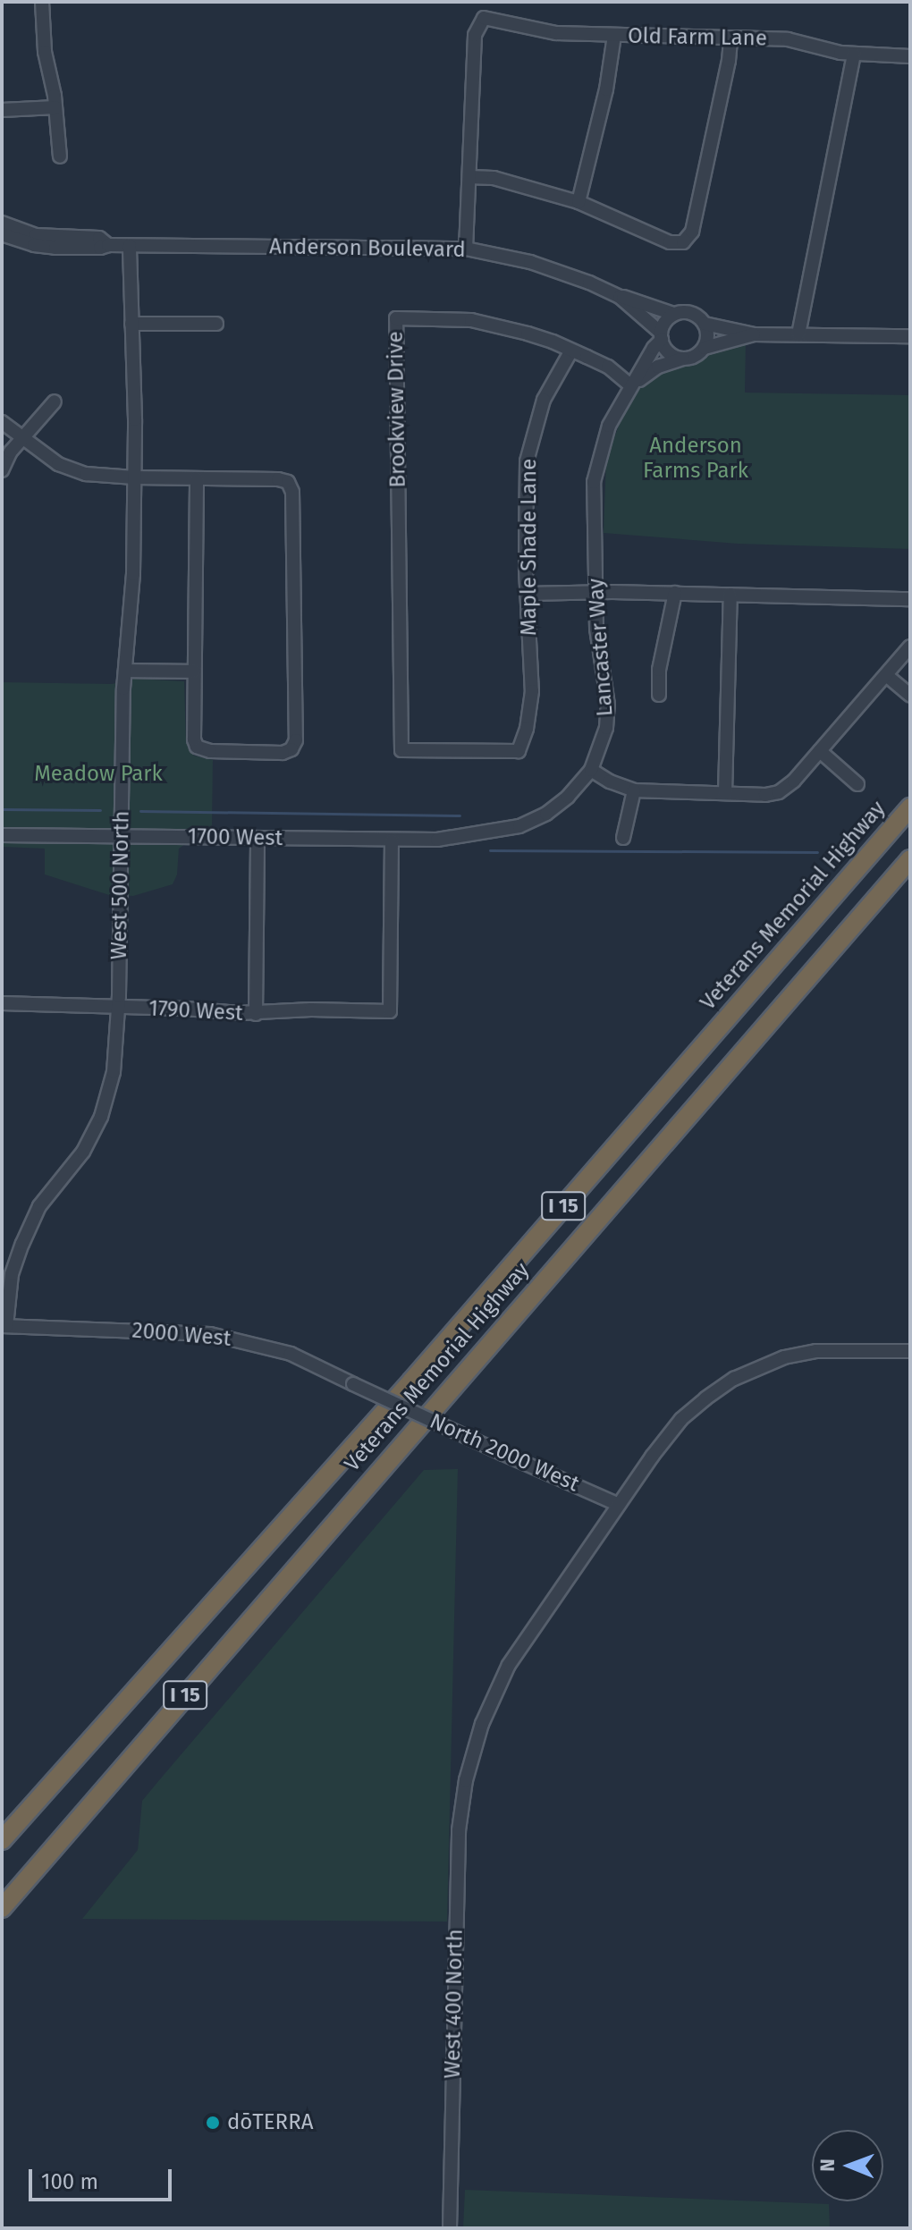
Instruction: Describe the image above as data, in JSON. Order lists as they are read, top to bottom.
{
  "streets": {
    "highway": ["Veterans Memorial Highway", "I 15"],
    "street": [
      "Old Farm Lane",
      "Anderson Boulevard",
      "Brookview Drive",
      "Maple Shade Lane",
      "Lancaster Way",
      "1700 West",
      "West 500 North",
      "1790 West",
      "2000 West",
      "North 2000 West",
      "West 400 North"
    ]
  },
  "crossings": [
    ["Anderson Boulevard", "Lancaster Way"],
    ["Anderson Boulevard", "West 500 North"],
    ["Brookview Drive", "Maple Shade Lane"],
    ["Brookview Drive", "Lancaster Way"],
    ["Lancaster Way", "1700 West"],
    ["1700 West", "West 500 North"],
    ["1700 West", "1790 West"],
    ["West 500 North", "1790 West"],
    ["West 500 North", "2000 West"],
    ["2000 West", "North 2000 West"],
    ["North 2000 West", "West 400 North"]
  ],
  "parks": ["Anderson Farms Park", "Meadow Park"],
  "places": ["dōTERRA"],
  "scale_bar": "100 m",
  "north": "left"
}
